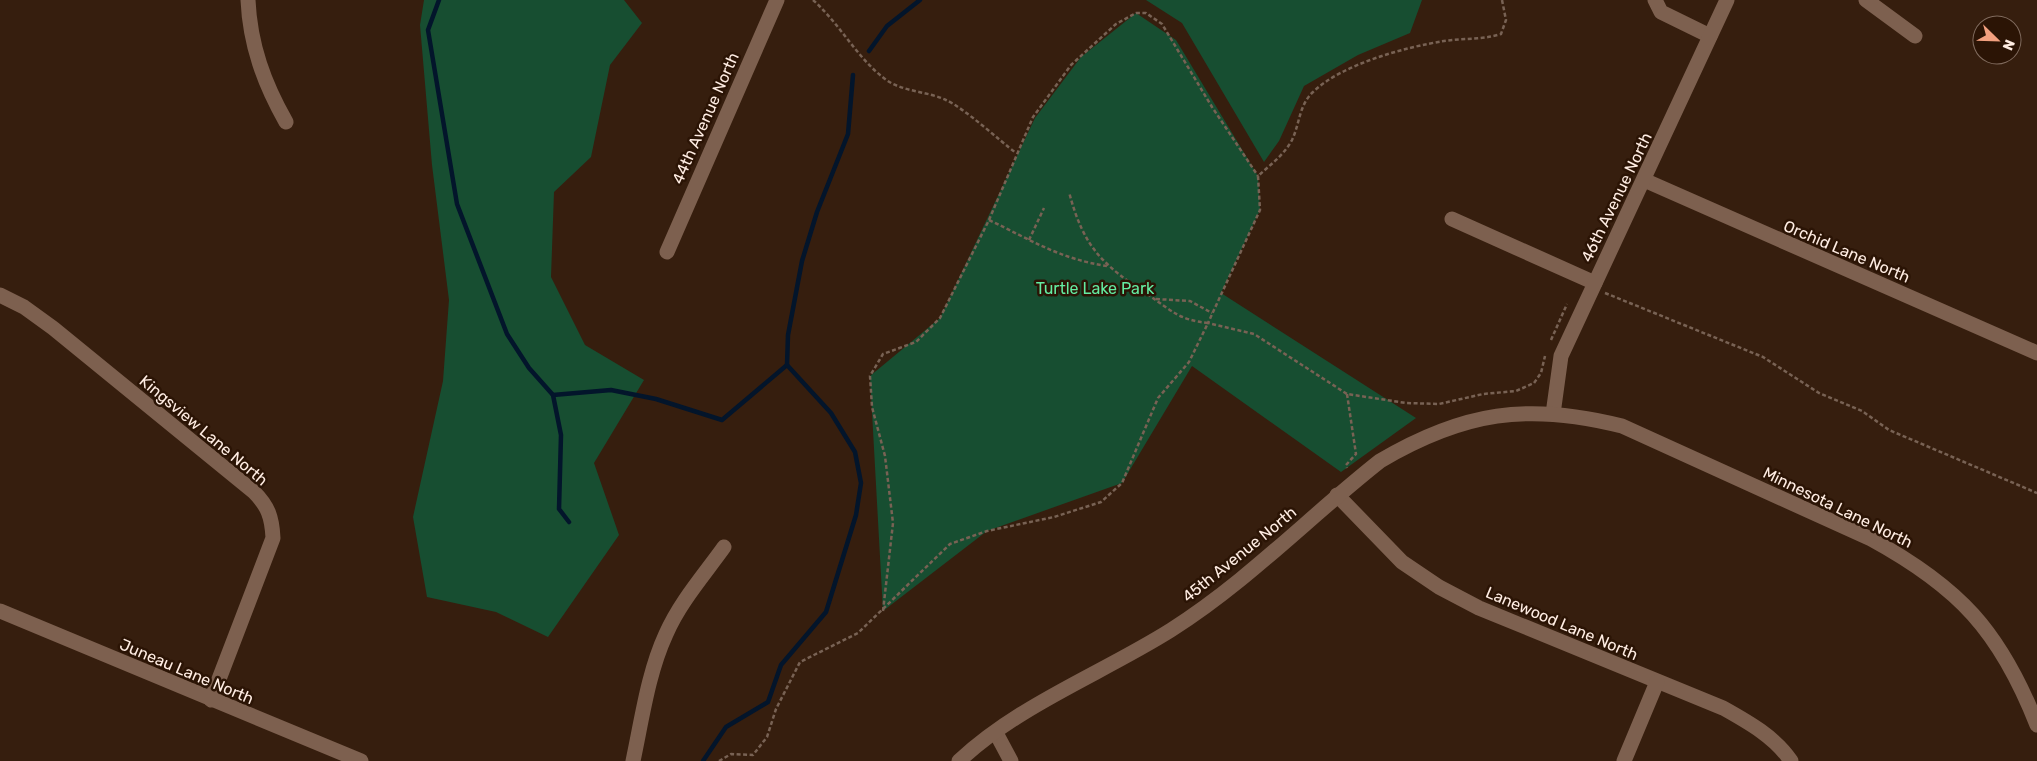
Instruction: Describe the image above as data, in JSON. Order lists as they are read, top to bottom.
{
  "streets": {
    "street": [
      "44th Avenue North",
      "46th Avenue North",
      "Orchid Lane North",
      "Kingsview Lane North",
      "Minnesota Lane North",
      "45th Avenue North",
      "Lanewood Lane North",
      "Juneau Lane North"
    ]
  },
  "crossings": [
    ["46th Avenue North", "Orchid Lane North"],
    ["46th Avenue North", "Minnesota Lane North"],
    ["46th Avenue North", "45th Avenue North"],
    ["Kingsview Lane North", "Juneau Lane North"],
    ["Minnesota Lane North", "45th Avenue North"],
    ["45th Avenue North", "Lanewood Lane North"]
  ],
  "parks": ["Turtle Lake Park"],
  "north": "bottom right"
}
